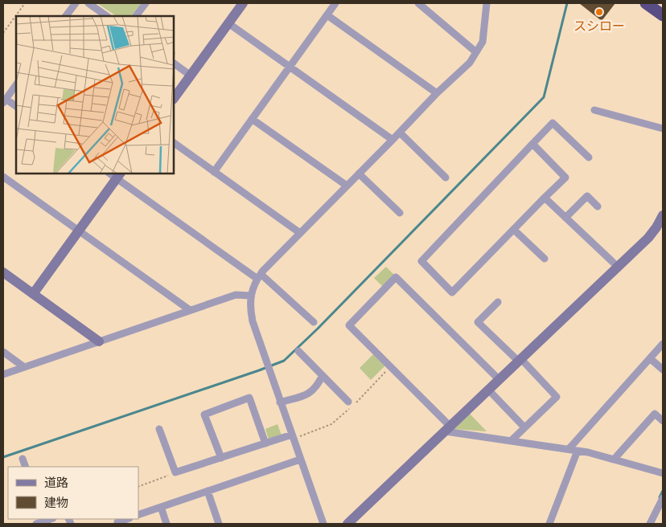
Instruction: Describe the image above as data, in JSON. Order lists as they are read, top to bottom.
{
  "places": ["スシロー"],
  "legend": ["道路", "建物"]
}
